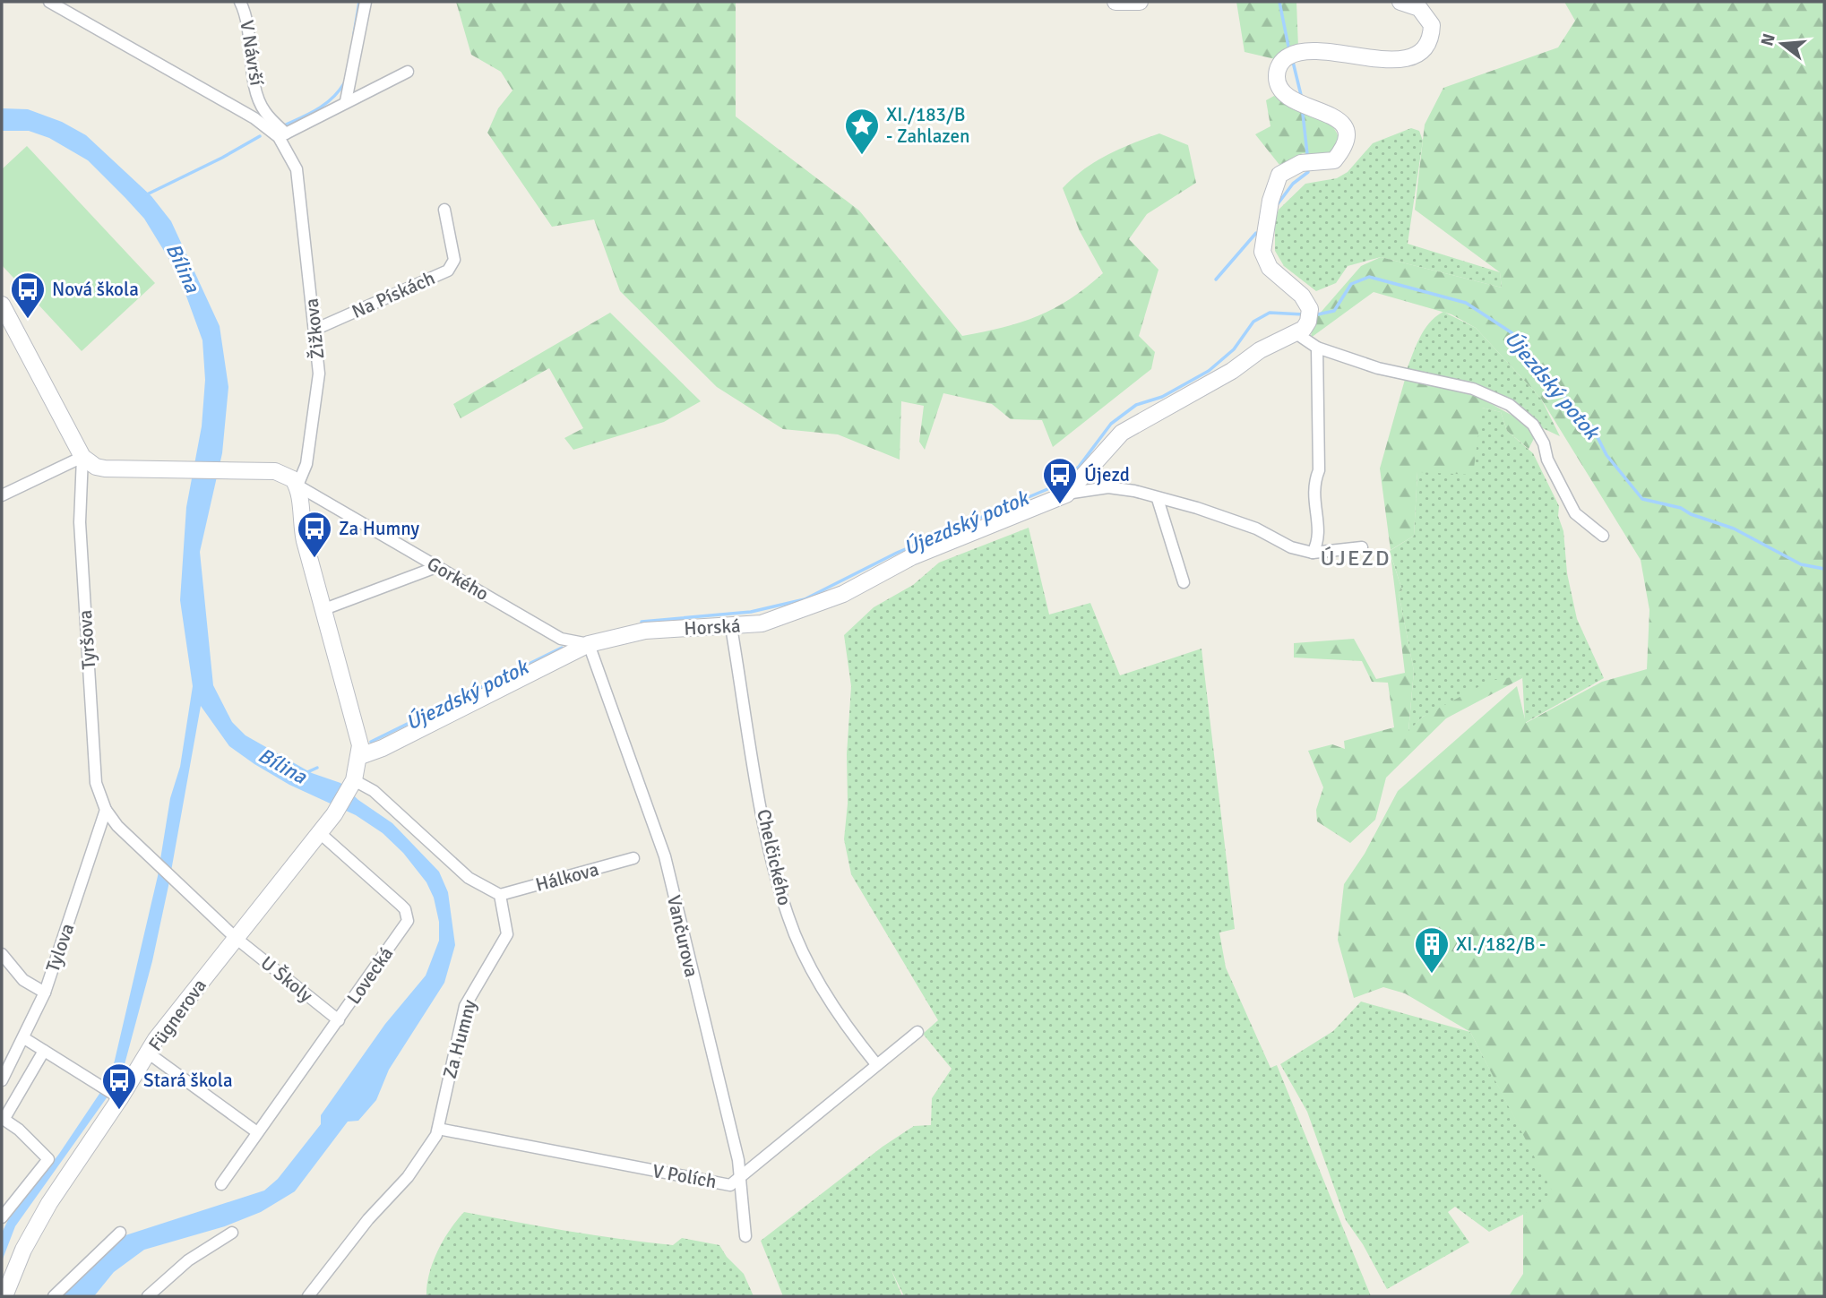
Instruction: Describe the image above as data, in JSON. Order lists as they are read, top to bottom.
{
  "streets": {
    "street": [
      "V Návrší",
      "Na Pískách",
      "Žižkova",
      "Gorkého",
      "Horská",
      "Tyršova",
      "Chelčického",
      "Hálkova",
      "Vančurova",
      "Tylova",
      "Lovecká",
      "U Školy",
      "Fügnerova",
      "Za Humny",
      "V Polích"
    ]
  },
  "crossings": [
    ["V Návrší", "Žižkova"],
    ["Na Pískách", "Žižkova"],
    ["Žižkova", "Gorkého"],
    ["Žižkova", "Horská"],
    ["Žižkova", "Fügnerova"],
    ["Gorkého", "Horská"],
    ["Gorkého", "Vančurova"],
    ["Horská", "Chelčického"],
    ["Horská", "Vančurova"],
    ["Tyršova", "Tylova"],
    ["Tyršova", "U Školy"],
    ["Tyršova", "Fügnerova"],
    ["Chelčického", "V Polích"],
    ["Hálkova", "Za Humny"],
    ["Vančurova", "V Polích"],
    ["Lovecká", "U Školy"],
    ["Lovecká", "Fügnerova"],
    ["U Školy", "Fügnerova"],
    ["Za Humny", "V Polích"]
  ],
  "districts": ["ÚJEZD"],
  "water": ["Bílina", "Újezdský potok"],
  "places": {
    "place": ["XI./183/B - Zahlazen"],
    "bus stop": [
      "Nová škola",
      "Újezd",
      "Za Humny",
      "Stará škola"
    ],
    "building": ["XI./182/B -"]
  },
  "north": "left"
}
